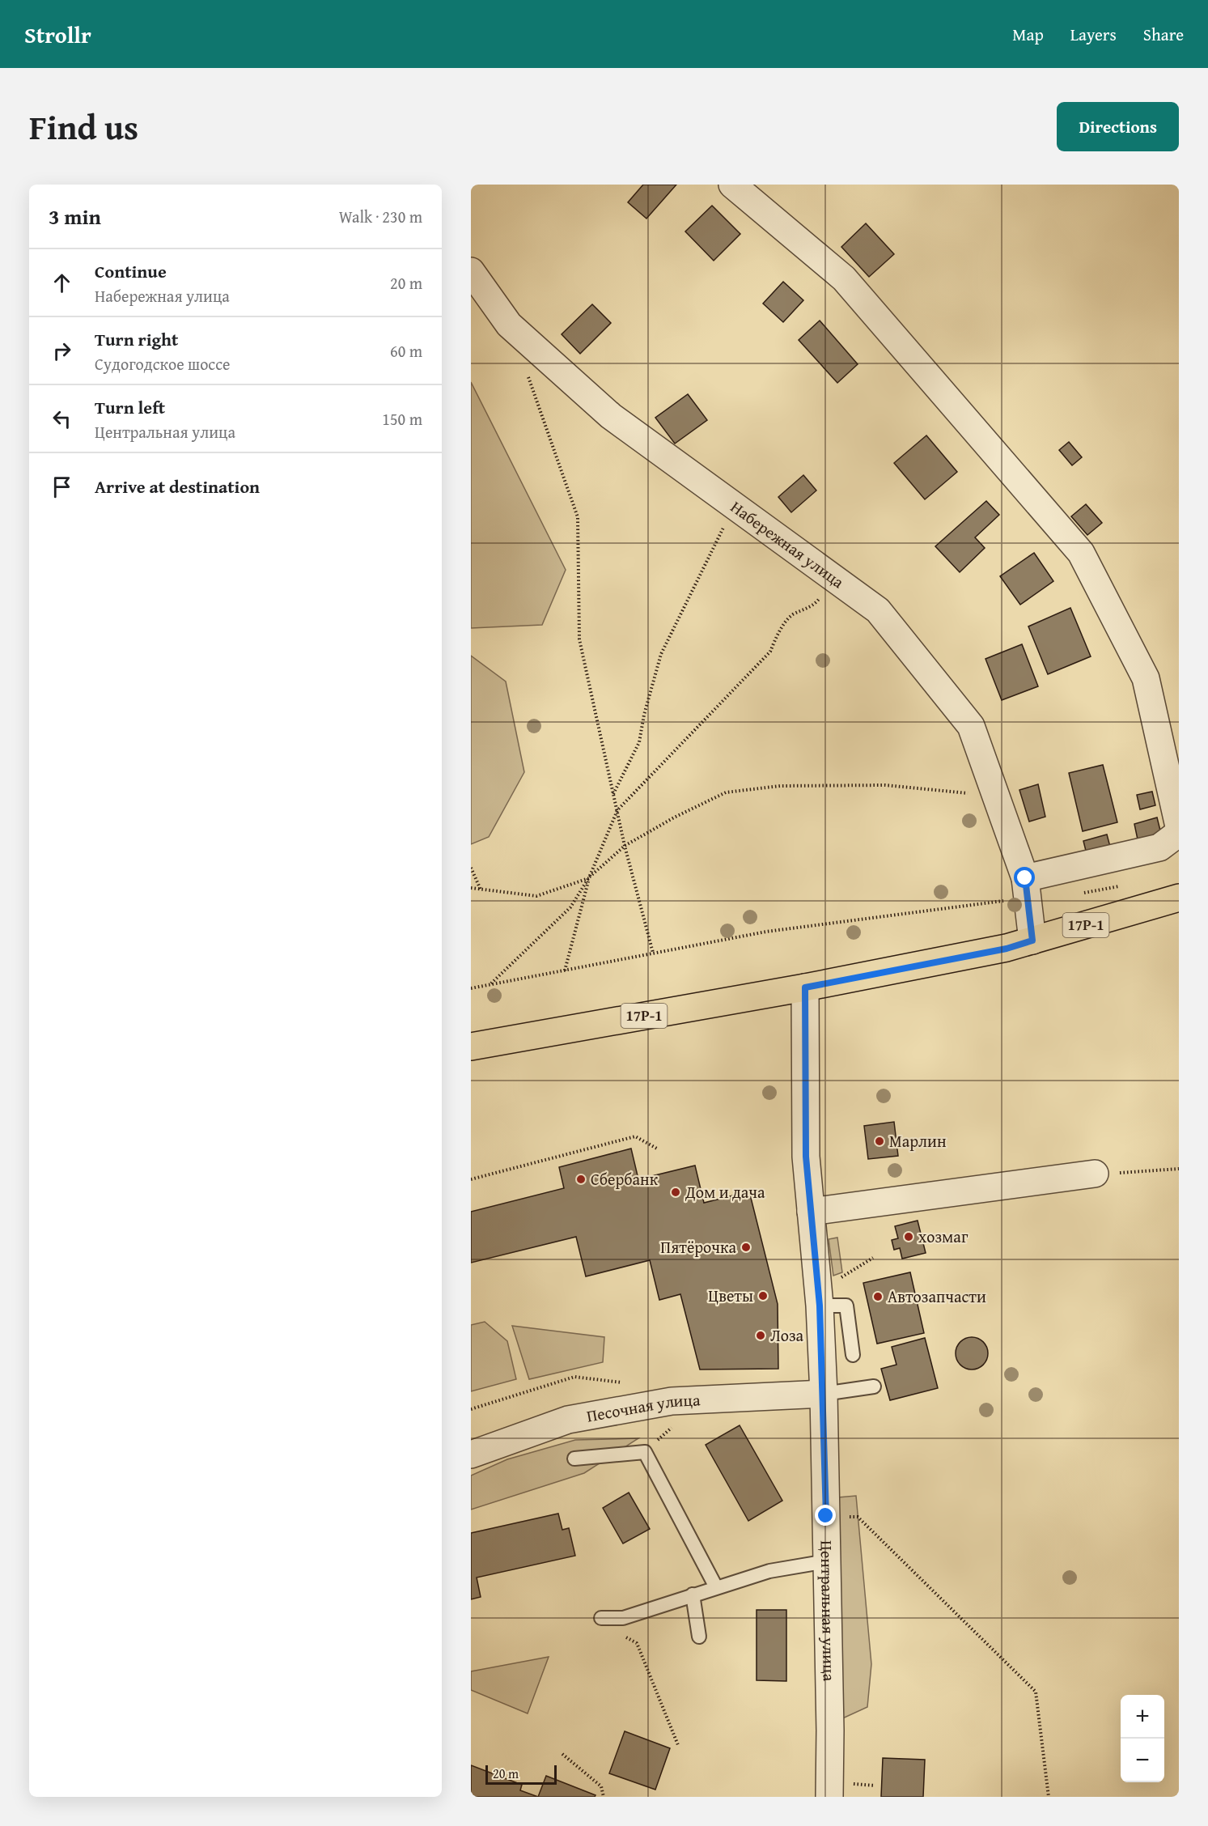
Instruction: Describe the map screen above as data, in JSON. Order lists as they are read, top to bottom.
{
  "streets": {
    "main road": ["17Р-1"],
    "street": ["Набережная улица", "Песочная улица", "Центральная улица"]
  },
  "crossings": [
    ["Набережная улица", "17Р-1"],
    ["17Р-1", "Центральная улица"],
    ["Песочная улица", "Центральная улица"]
  ],
  "places": [
    "Марлин",
    "Сбербанк",
    "Дом и дача",
    "хозмаг",
    "Пятёрочка",
    "Цветы",
    "Автозапчасти",
    "Лоза"
  ],
  "scale_bar": "20 m",
  "page": {
    "header": "Strollr",
    "nav": ["Map", "Layers", "Share"],
    "title": "Find us",
    "buttons": "Directions",
    "heading": ["3 min", "Walk · 230 m"],
    "list": [
      ["Continue", "Набережная улица", "20 m"],
      ["Turn right", "Судогодское шоссе", "60 m"],
      ["Turn left", "Центральная улица", "150 m"],
      "Arrive at destination"
    ],
    "map_buttons": ["+", "−"],
    "scale": "20 m"
  }
}
